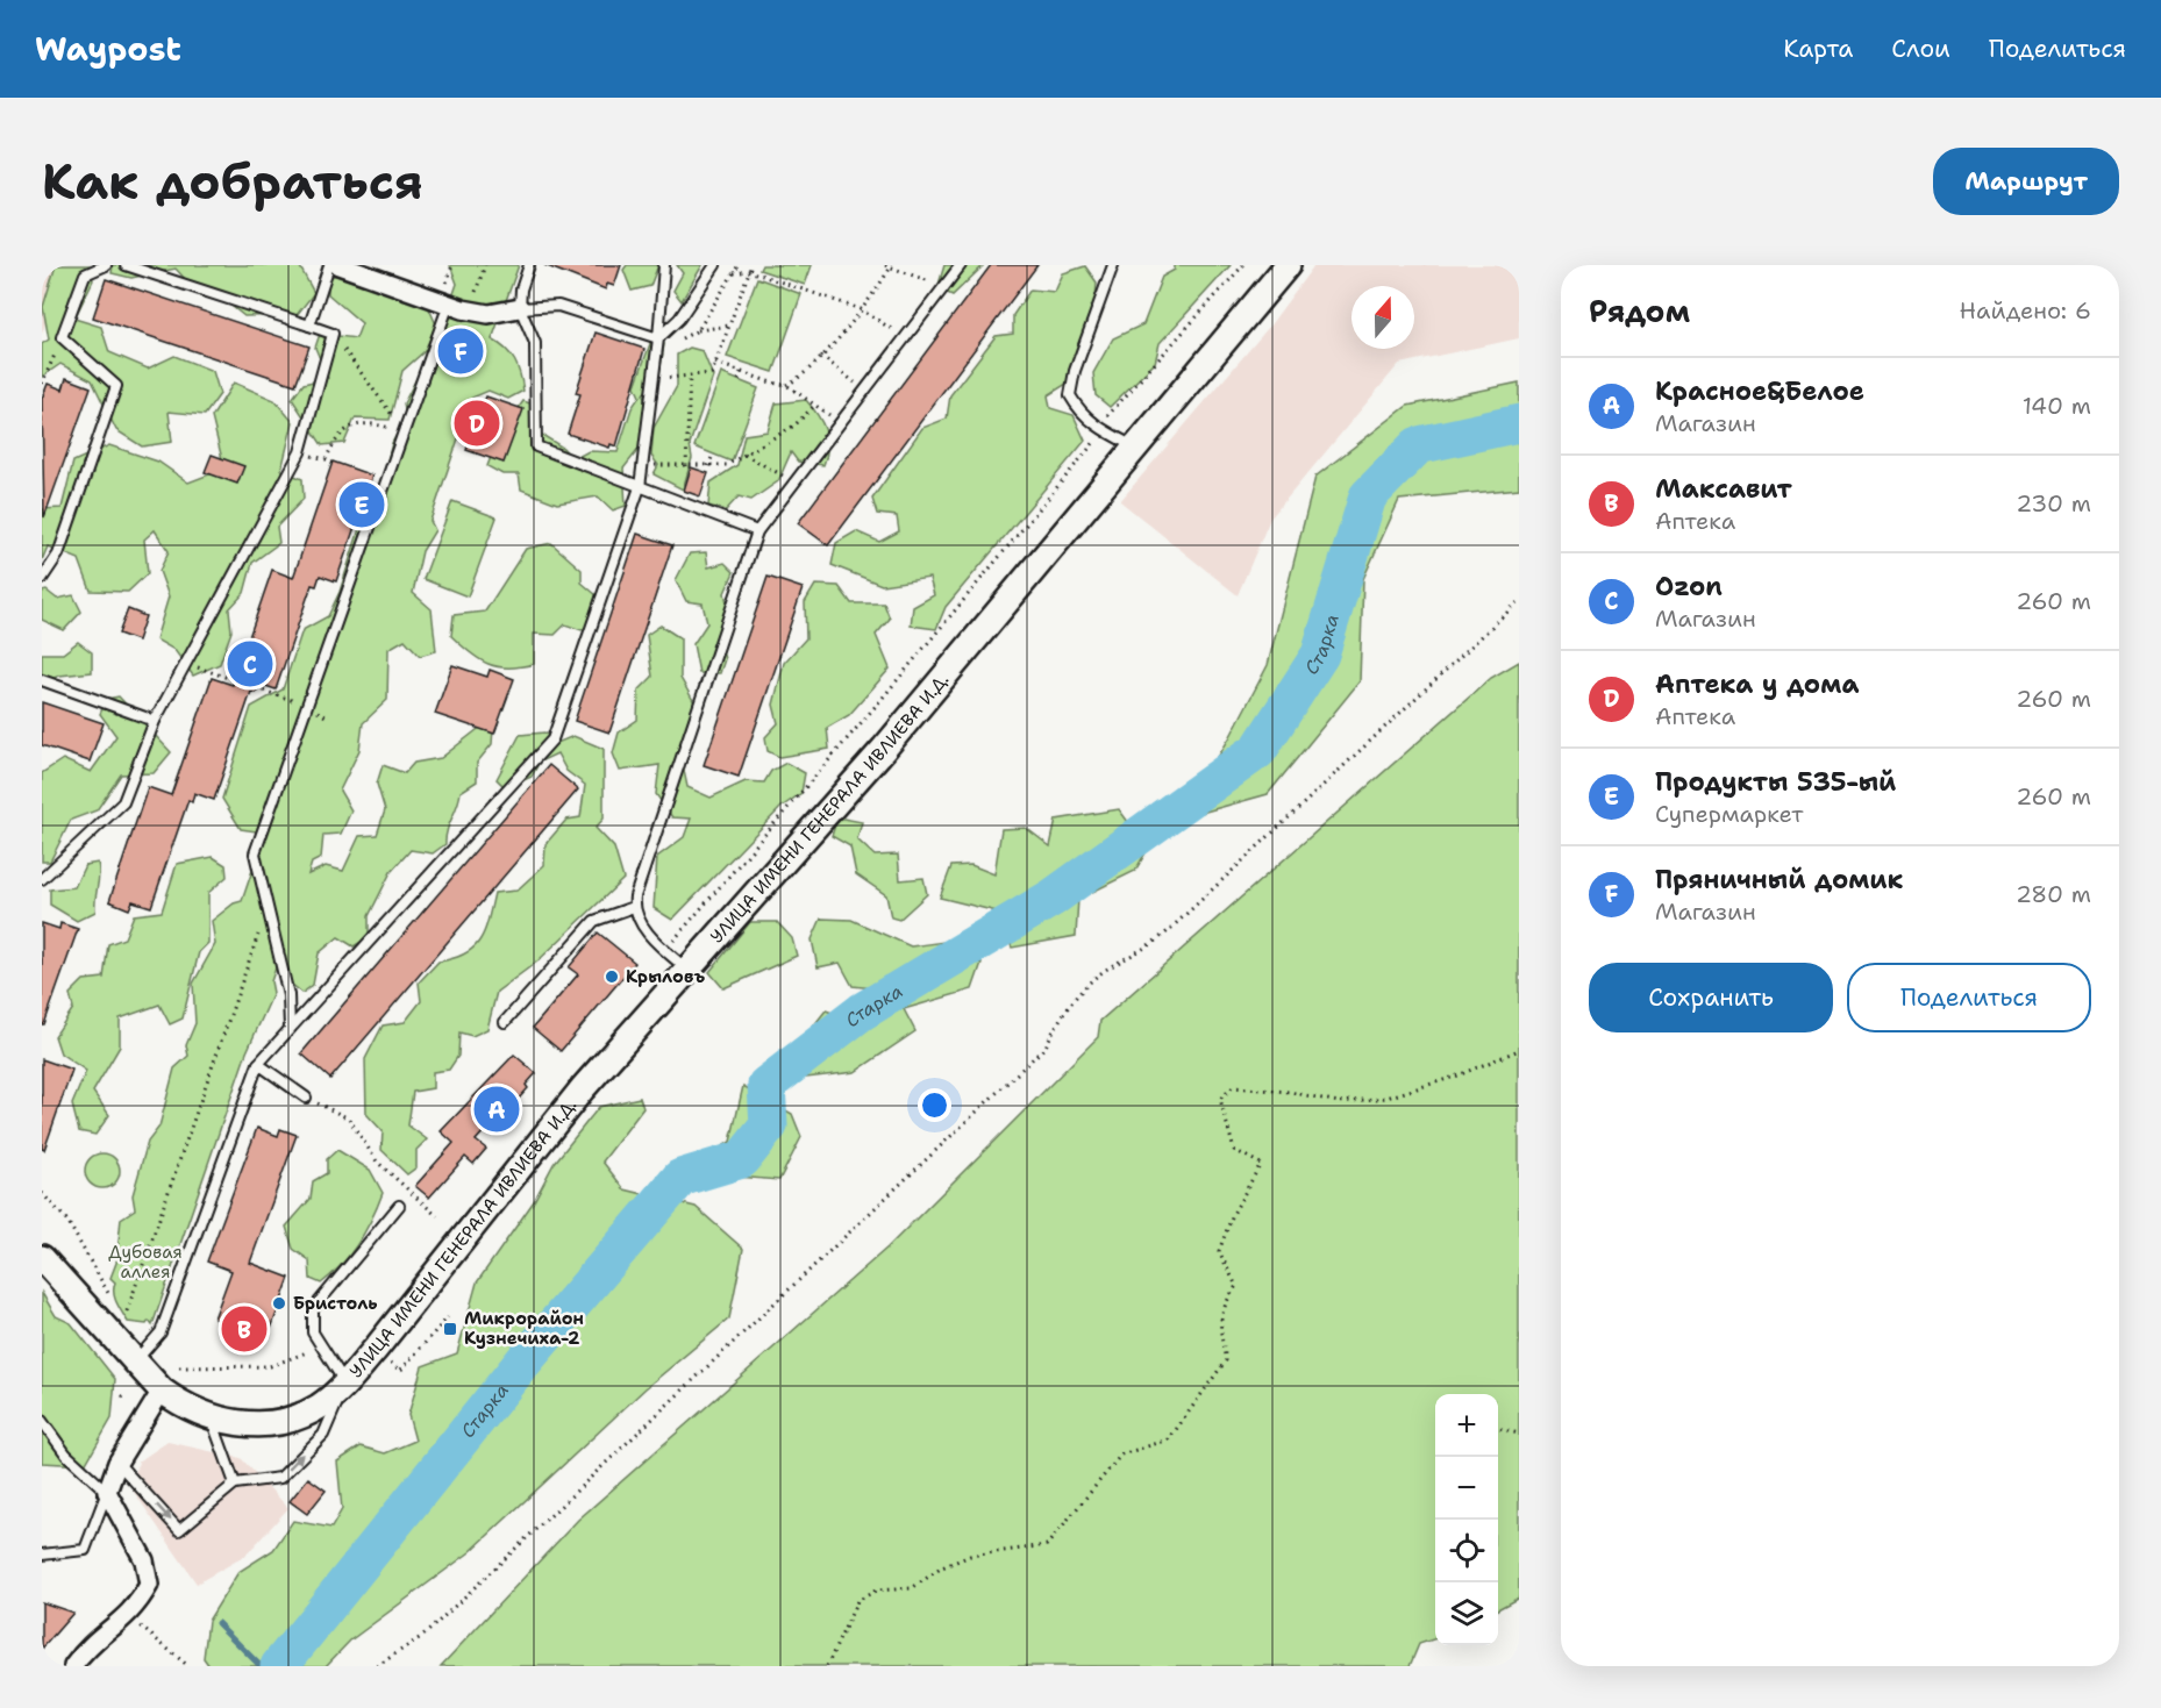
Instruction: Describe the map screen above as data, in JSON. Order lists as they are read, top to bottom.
{
  "streets": {
    "street": ["УЛИЦА ИМЕНИ ГЕНЕРАЛА ИВЛИЕВА И.Д."]
  },
  "water": ["Старка"],
  "parks": ["Дубовая аллея"],
  "places": {
    "other": ["Крыловъ", "Бристоль"],
    "transit": ["Микрорайон Кузнечиха-2"]
  },
  "north": "top",
  "page": {
    "header": "Waypost",
    "nav": ["Карта", "Слои", "Поделиться"],
    "buttons": [
      "Маршрут",
      ["Сохранить", "Поделиться"]
    ],
    "title": "Как добраться",
    "heading": ["Рядом", "Найдено: 6"],
    "pins": [
      "F",
      "D",
      "E",
      "C",
      "A",
      "B"
    ],
    "list": [
      {
        "mark": "A",
        "name": "Красное&Белое",
        "note": "Магазин",
        "value": "140 m"
      },
      {
        "mark": "B",
        "name": "Максавит",
        "note": "Аптека",
        "value": "230 m"
      },
      {
        "mark": "C",
        "name": "Ozon",
        "note": "Магазин",
        "value": "260 m"
      },
      {
        "mark": "D",
        "name": "Аптека у дома",
        "note": "Аптека",
        "value": "260 m"
      },
      {
        "mark": "E",
        "name": "Продукты 535-ый",
        "note": "Супермаркет",
        "value": "260 m"
      },
      {
        "mark": "F",
        "name": "Пряничный домик",
        "note": "Магазин",
        "value": "280 m"
      }
    ],
    "map_buttons": ["+", "−"]
  }
}
